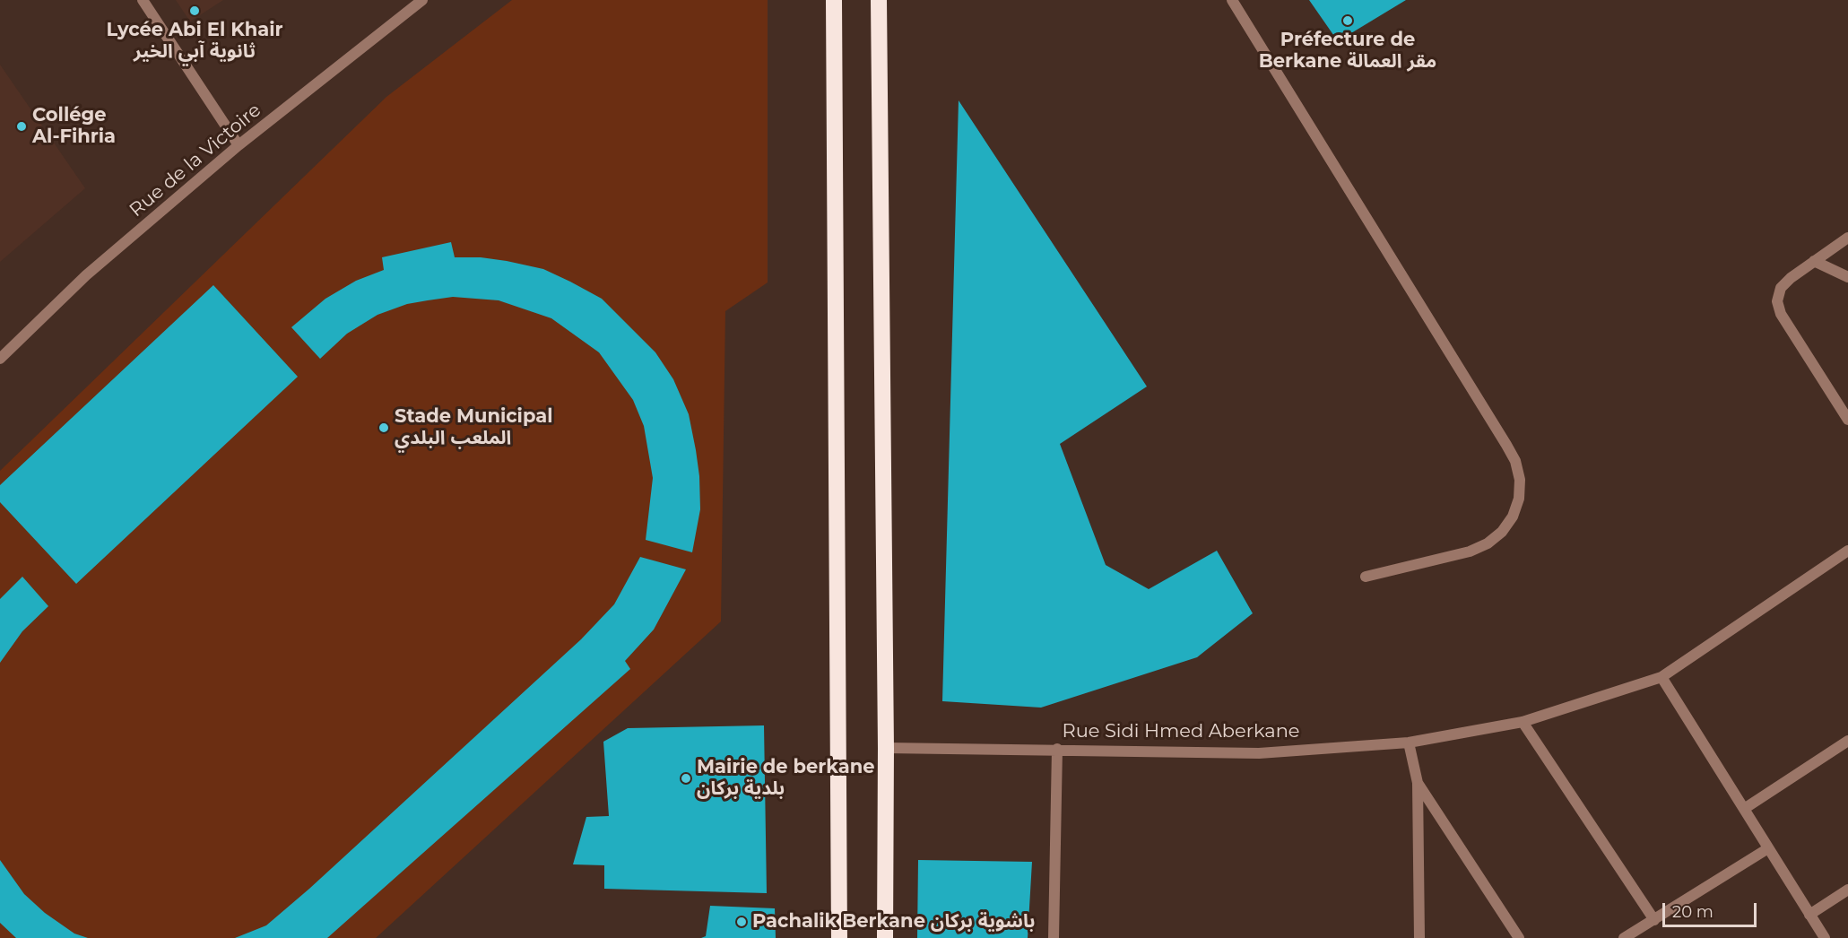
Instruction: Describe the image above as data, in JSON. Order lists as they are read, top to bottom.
{
  "streets": {
    "street": ["Rue de la Victoire", "Rue Sidi Hmed Aberkane"]
  },
  "places": [
    "Lycée Abi El Khair ثانوية آبي الخير",
    "Préfecture de Berkane مقر العمالة",
    "Collége Al-Fihria",
    "Stade Municipal الملعب البلدي",
    "Mairie de berkane بلدية بركان",
    "Pachalik Berkane باشوية بركان"
  ],
  "scale_bar": "20 m"
}
